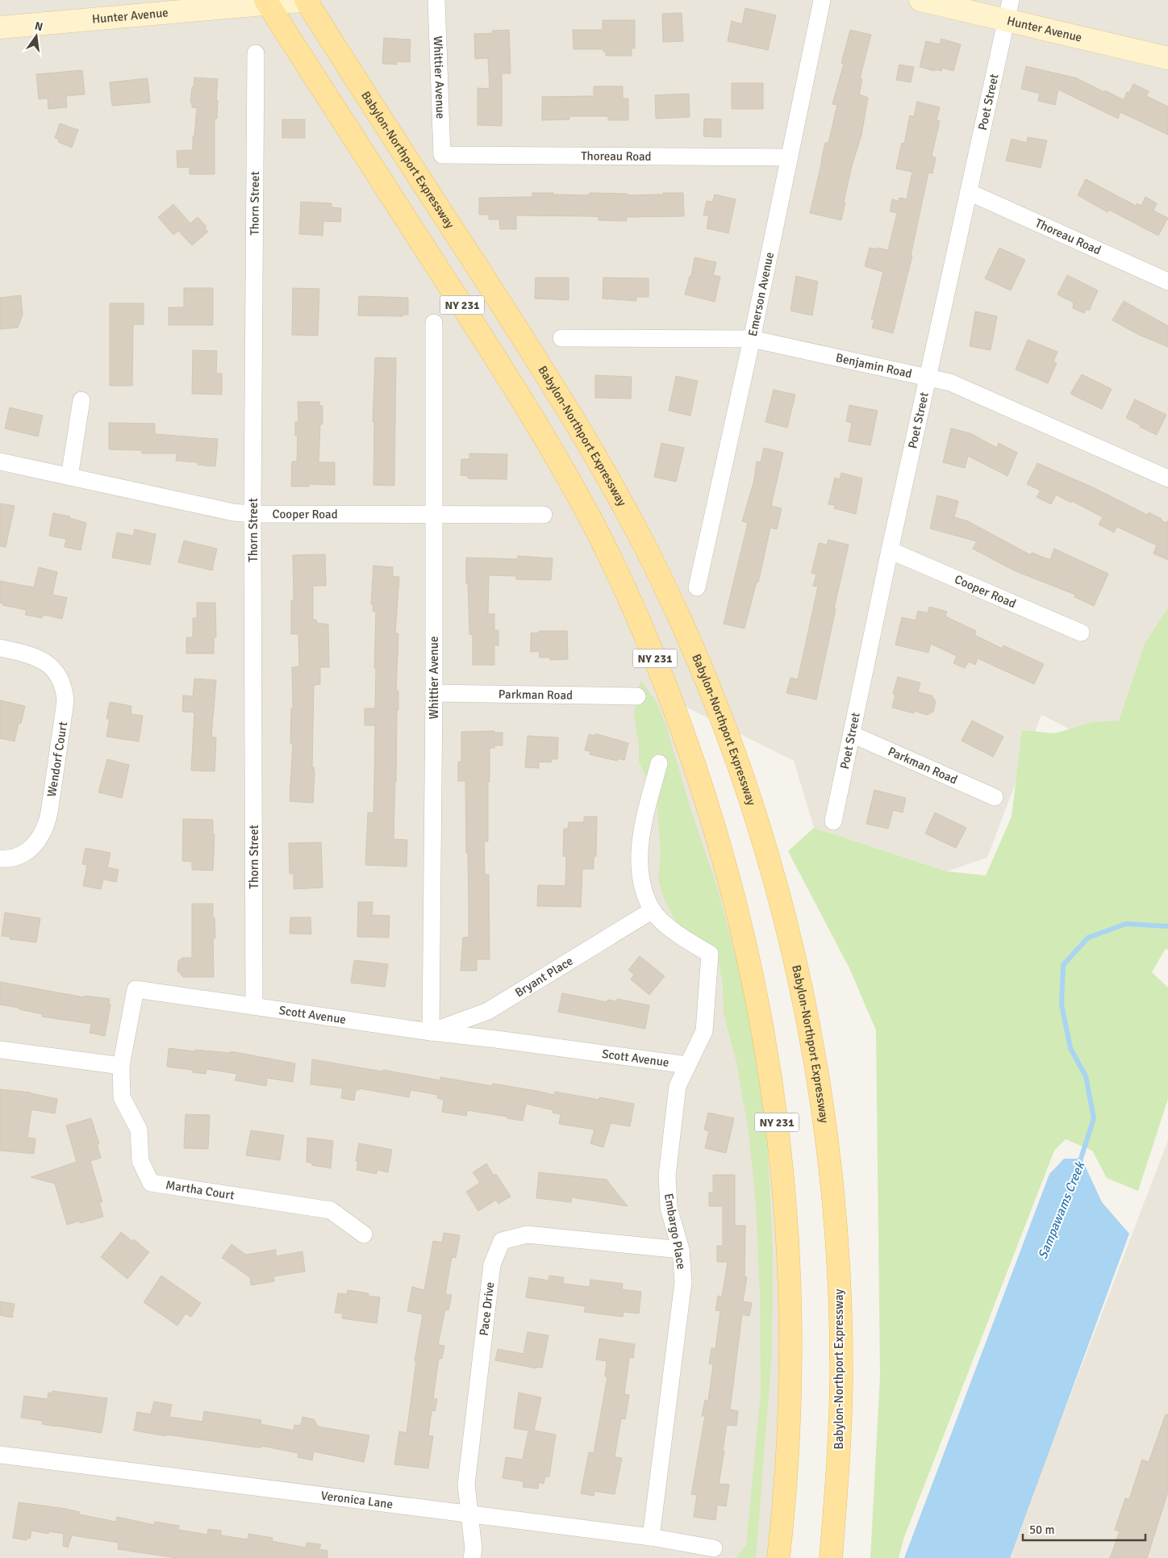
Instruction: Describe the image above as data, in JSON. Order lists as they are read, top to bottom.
{
  "streets": {
    "main road": ["Babylon-Northport Expressway", "NY 231"],
    "street": [
      "Hunter Avenue",
      "Whittier Avenue",
      "Poet Street",
      "Thoreau Road",
      "Thorn Street",
      "Emerson Avenue",
      "Benjamin Road",
      "Cooper Road",
      "Parkman Road",
      "Wendorf Court",
      "Bryant Place",
      "Scott Avenue",
      "Martha Court",
      "Embargo Place",
      "Pace Drive",
      "Veronica Lane"
    ]
  },
  "crossings": [
    ["Hunter Avenue", "Poet Street"],
    ["Hunter Avenue", "Babylon-Northport Expressway"],
    ["Hunter Avenue", "NY 231"],
    ["Whittier Avenue", "Thoreau Road"],
    ["Whittier Avenue", "Cooper Road"],
    ["Whittier Avenue", "Parkman Road"],
    ["Whittier Avenue", "Bryant Place"],
    ["Whittier Avenue", "Scott Avenue"],
    ["Poet Street", "Thoreau Road"],
    ["Poet Street", "Benjamin Road"],
    ["Poet Street", "Cooper Road"],
    ["Poet Street", "Parkman Road"],
    ["Thoreau Road", "Emerson Avenue"],
    ["Thorn Street", "Cooper Road"],
    ["Thorn Street", "Scott Avenue"],
    ["Emerson Avenue", "Benjamin Road"],
    ["Bryant Place", "Scott Avenue"],
    ["Bryant Place", "Embargo Place"],
    ["Scott Avenue", "Martha Court"],
    ["Scott Avenue", "Embargo Place"],
    ["Embargo Place", "Pace Drive"],
    ["Embargo Place", "Veronica Lane"],
    ["Pace Drive", "Veronica Lane"]
  ],
  "water": ["Sampawams Creek"],
  "scale_bar": "50 m",
  "north": "top"
}
